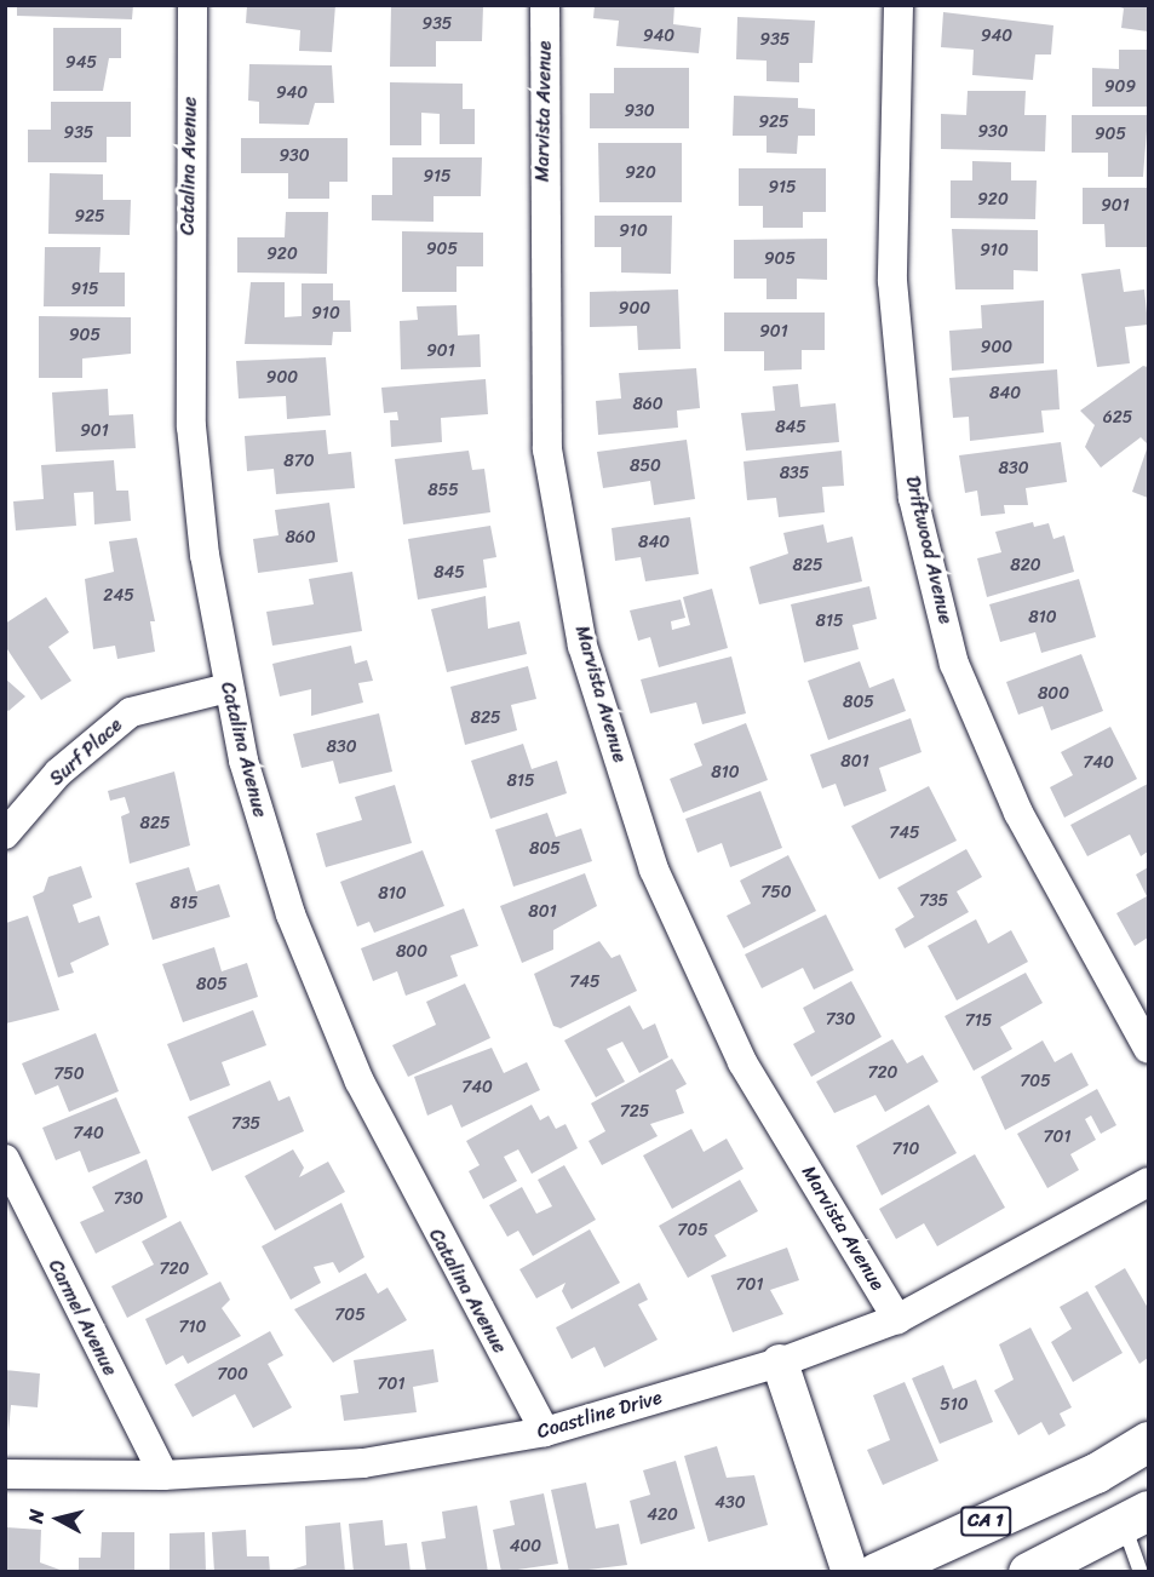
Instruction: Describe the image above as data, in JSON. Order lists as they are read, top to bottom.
{
  "streets": {
    "highway": ["CA 1"],
    "street": [
      "Marvista Avenue",
      "Catalina Avenue",
      "Driftwood Avenue",
      "Surf Place",
      "Carmel Avenue",
      "Coastline Drive"
    ]
  },
  "crossings": [
    ["Marvista Avenue", "Coastline Drive"],
    ["Catalina Avenue", "Surf Place"],
    ["Catalina Avenue", "Coastline Drive"],
    ["Carmel Avenue", "Coastline Drive"]
  ],
  "house_numbers": [
    "935",
    "940",
    "940",
    "935",
    "945",
    "909",
    "940",
    "930",
    "925",
    "930",
    "935",
    "905",
    "930",
    "920",
    "915",
    "915",
    "920",
    "901",
    "925",
    "910",
    "905",
    "910",
    "920",
    "905",
    "915",
    "900",
    "910",
    "901",
    "905",
    "900",
    "901",
    "900",
    "840",
    "860",
    "625",
    "845",
    "901",
    "870",
    "850",
    "830",
    "835",
    "855",
    "860",
    "840",
    "825",
    "820",
    "845",
    "245",
    "810",
    "815",
    "800",
    "805",
    "825",
    "830",
    "801",
    "740",
    "810",
    "815",
    "825",
    "745",
    "805",
    "750",
    "810",
    "735",
    "815",
    "801",
    "800",
    "745",
    "805",
    "730",
    "715",
    "720",
    "750",
    "705",
    "740",
    "725",
    "735",
    "740",
    "701",
    "710",
    "730",
    "705",
    "720",
    "701",
    "705",
    "710",
    "700",
    "701",
    "510",
    "430",
    "420",
    "400"
  ],
  "north": "left"
}
